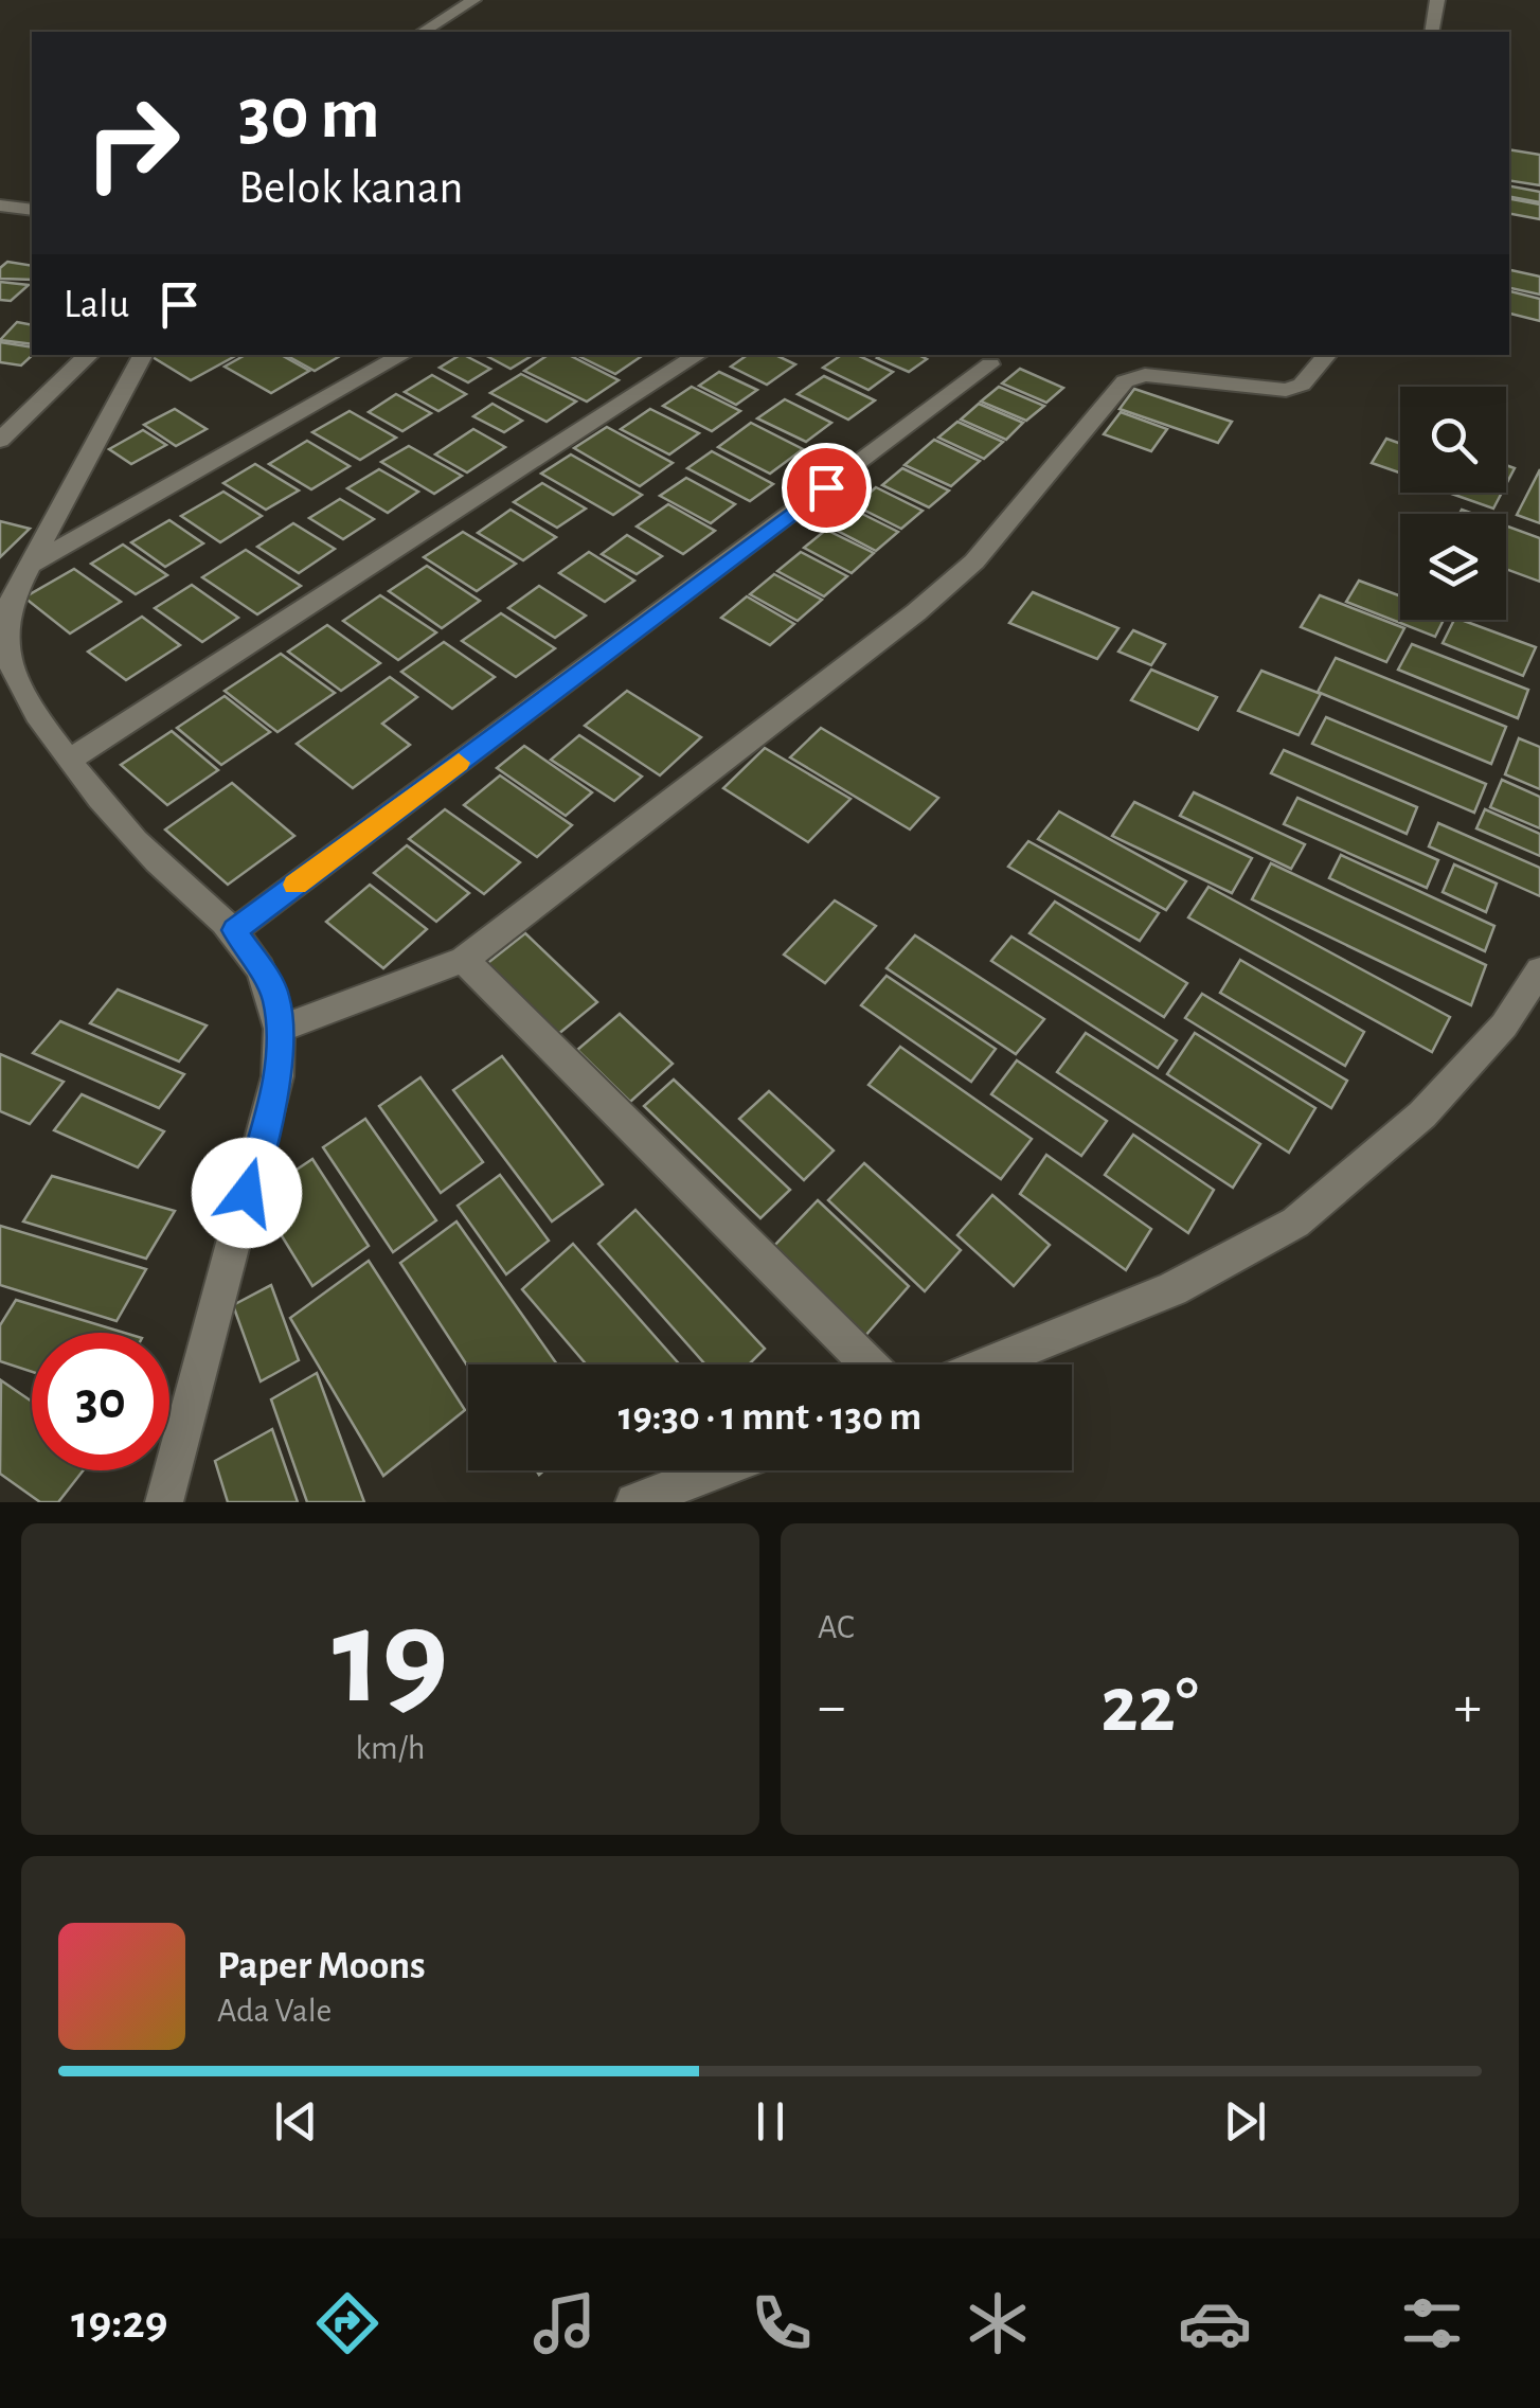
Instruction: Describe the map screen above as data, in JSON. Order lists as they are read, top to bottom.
{
  "page": {
    "turn": ["30 m", "Belok kanan"],
    "then": "Lalu",
    "limit": "30",
    "trip": "19:30 · 1 mnt · 130 m",
    "tile": [
      ["19", "km/h"],
      "AC"
    ],
    "heat": ["−", "22°", "+"],
    "song": ["Paper Moons", "Ada Vale"],
    "tabs": "19:29"
  }
}
